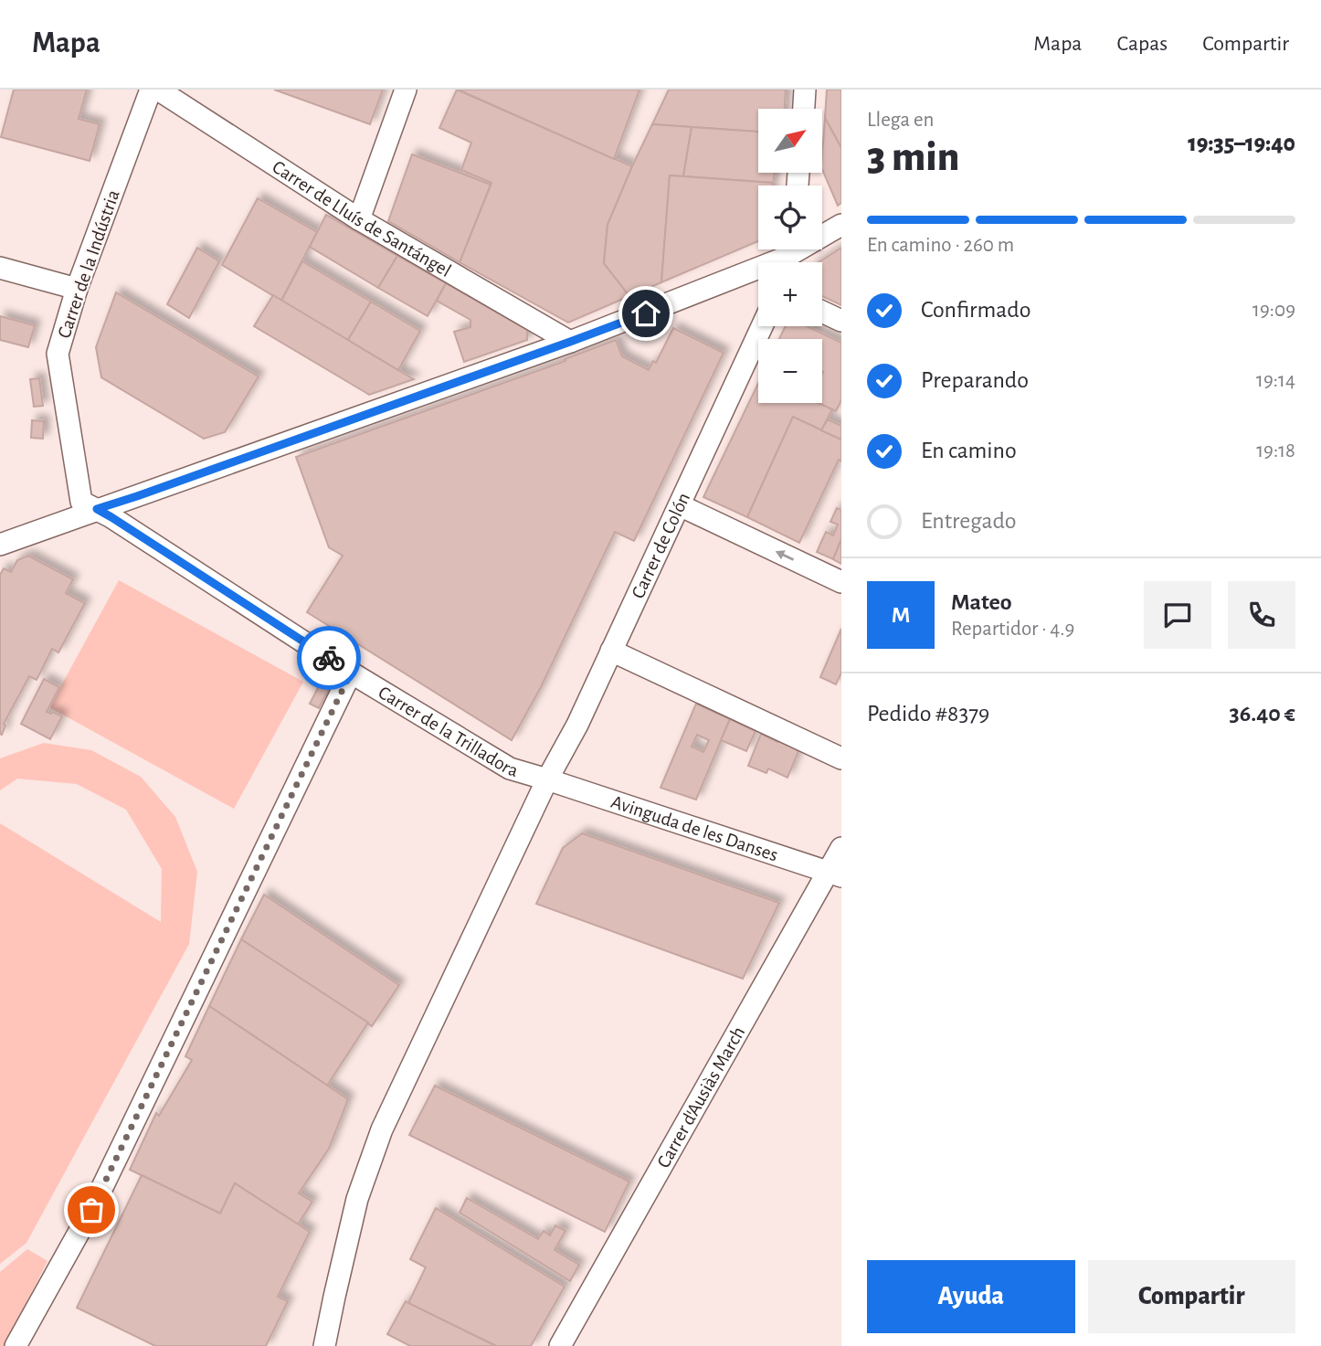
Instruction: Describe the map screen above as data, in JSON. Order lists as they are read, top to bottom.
{
  "streets": {
    "street": [
      "Carrer de Lluís de Santángel",
      "Carrer de la Indústria",
      "Carrer de Colón",
      "Carrer de la Trilladora",
      "Avinguda de les Danses",
      "Carrer d'Ausiàs March"
    ]
  },
  "crossings": [
    ["Carrer de la Indústria", "Carrer de la Trilladora"],
    ["Carrer de Colón", "Carrer de la Trilladora"],
    ["Carrer de Colón", "Avinguda de les Danses"],
    ["Carrer de la Trilladora", "Avinguda de les Danses"],
    ["Avinguda de les Danses", "Carrer d'Ausiàs March"]
  ],
  "north": "top right",
  "page": {
    "header": "Mapa",
    "nav": ["Mapa", "Capas", "Compartir"],
    "heading": ["3 min", "Llega en", "19:35–19:40"],
    "panel": [
      "Mateo",
      "Repartidor · 4.9",
      "Pedido #8379",
      "36.40 €"
    ],
    "map_buttons": ["+", "−"],
    "bar": "En camino · 260 m",
    "list": [
      ["Confirmado", "19:09"],
      ["Preparando", "19:14"],
      ["En camino", "19:18"],
      "Entregado"
    ],
    "round": "M",
    "buttons": ["Ayuda", "Compartir"]
  }
}
